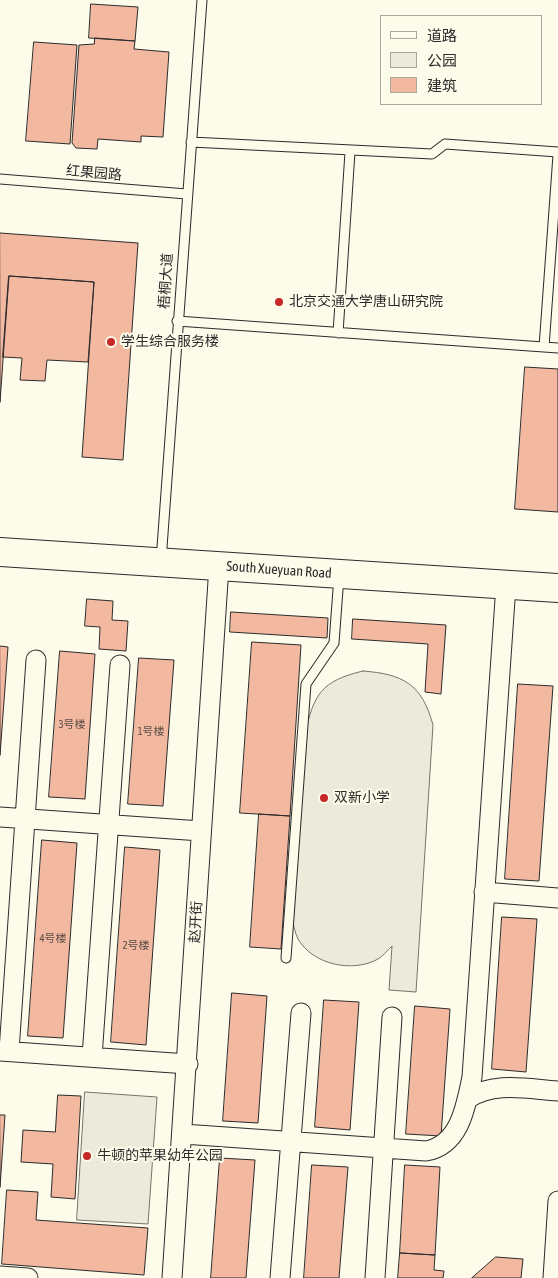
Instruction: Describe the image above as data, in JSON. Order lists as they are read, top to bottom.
{
  "streets": {
    "main road": ["South Xueyuan Road"],
    "street": ["赵开街"],
    "lane": ["红果园路", "梧桐大道"]
  },
  "crossings": [
    ["红果园路", "梧桐大道"],
    ["梧桐大道", "South Xueyuan Road"],
    ["South Xueyuan Road", "赵开街"]
  ],
  "places": [
    "北京交通大学唐山研究院",
    "学生综合服务楼",
    "双新小学",
    "牛顿的苹果幼年公园"
  ],
  "house_numbers": [
    "3号楼",
    "1号楼",
    "4号楼",
    "2号楼"
  ],
  "legend": ["道路", "公园", "建筑"]
}
